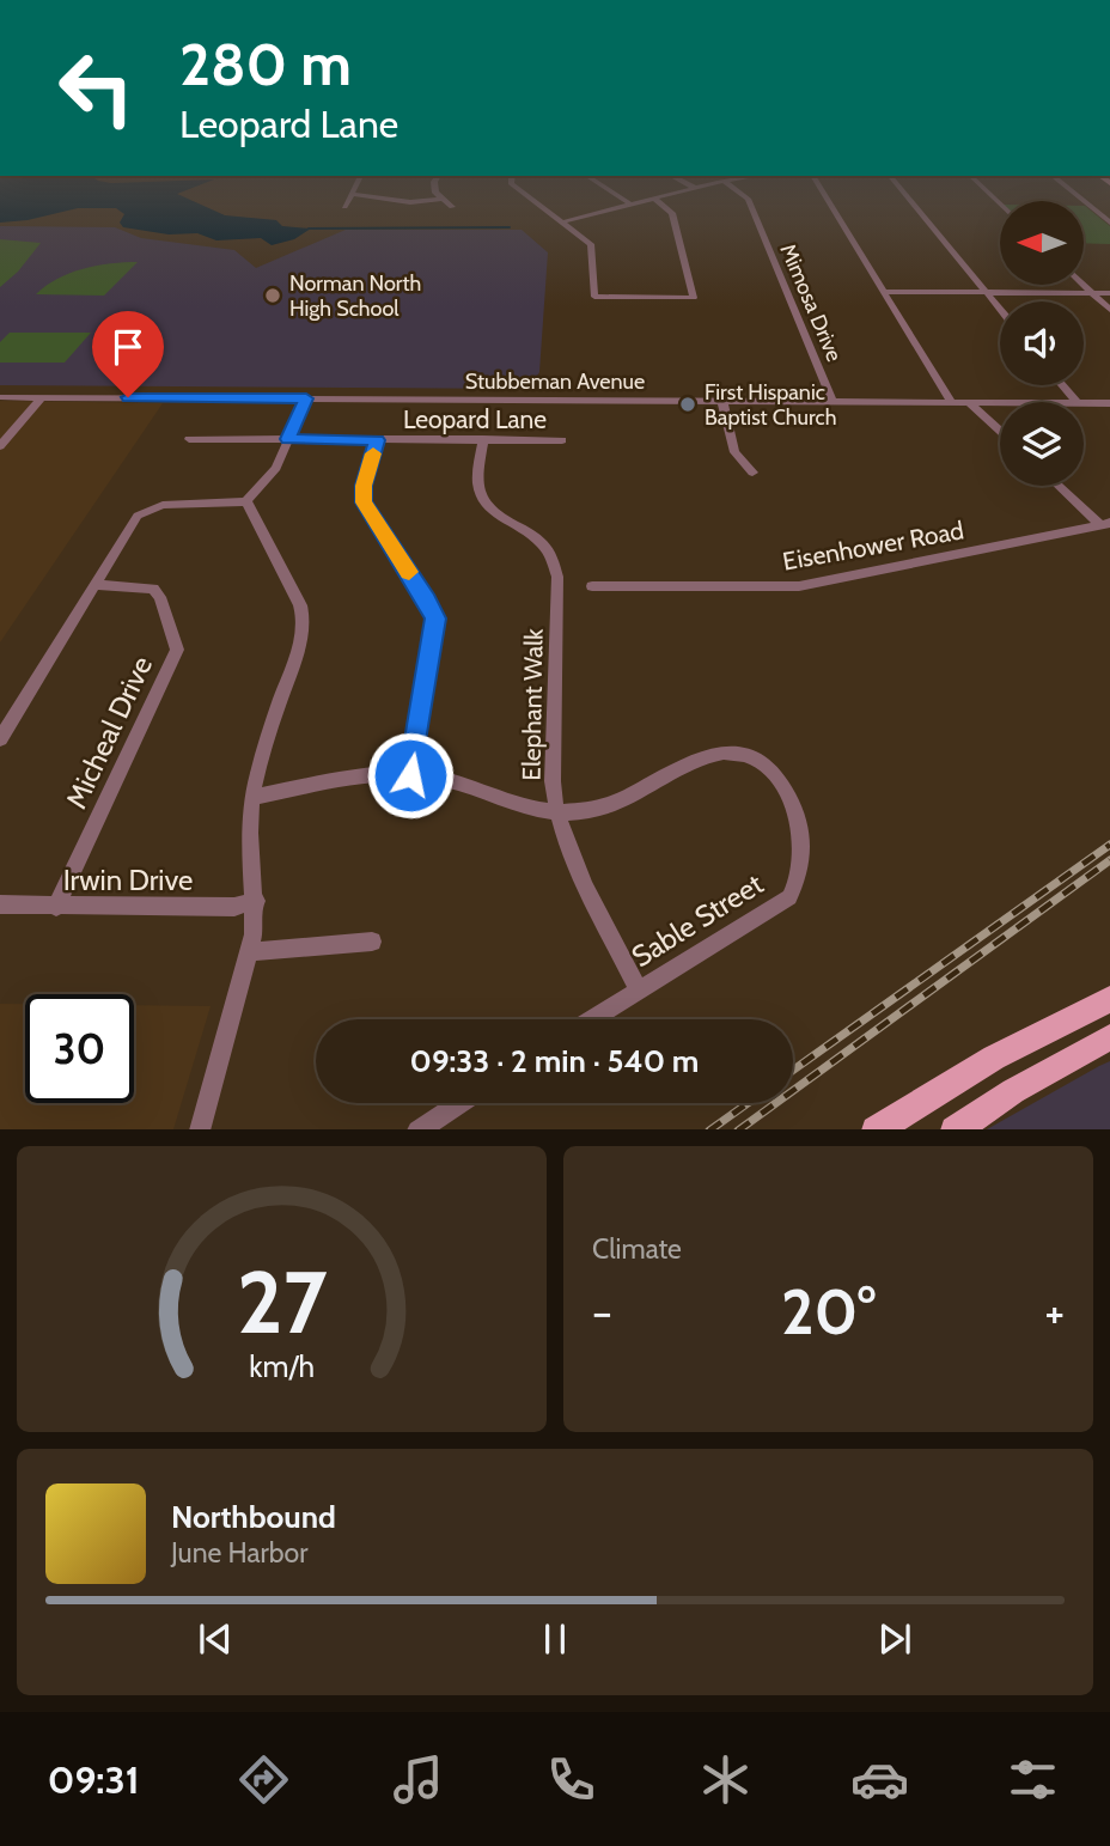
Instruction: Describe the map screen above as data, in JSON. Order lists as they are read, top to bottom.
{
  "streets": {
    "street": [
      "Mimosa Drive",
      "Stubbeman Avenue",
      "Leopard Lane",
      "Eisenhower Road",
      "Elephant Walk",
      "Micheal Drive",
      "Irwin Drive",
      "Sable Street"
    ]
  },
  "crossings": [
    ["Mimosa Drive", "Stubbeman Avenue"],
    ["Leopard Lane", "Elephant Walk"],
    ["Elephant Walk", "Sable Street"],
    ["Micheal Drive", "Irwin Drive"]
  ],
  "places": ["Norman North High School", "First Hispanic Baptist Church"],
  "north": "left",
  "page": {
    "turn": ["280 m", "Leopard Lane"],
    "limit": "30",
    "trip": "09:33 · 2 min · 540 m",
    "tile": "Climate",
    "heat": ["−", "20°", "+"],
    "song": ["Northbound", "June Harbor"],
    "tabs": "09:31",
    "gauge": ["27", "km/h"]
  }
}
